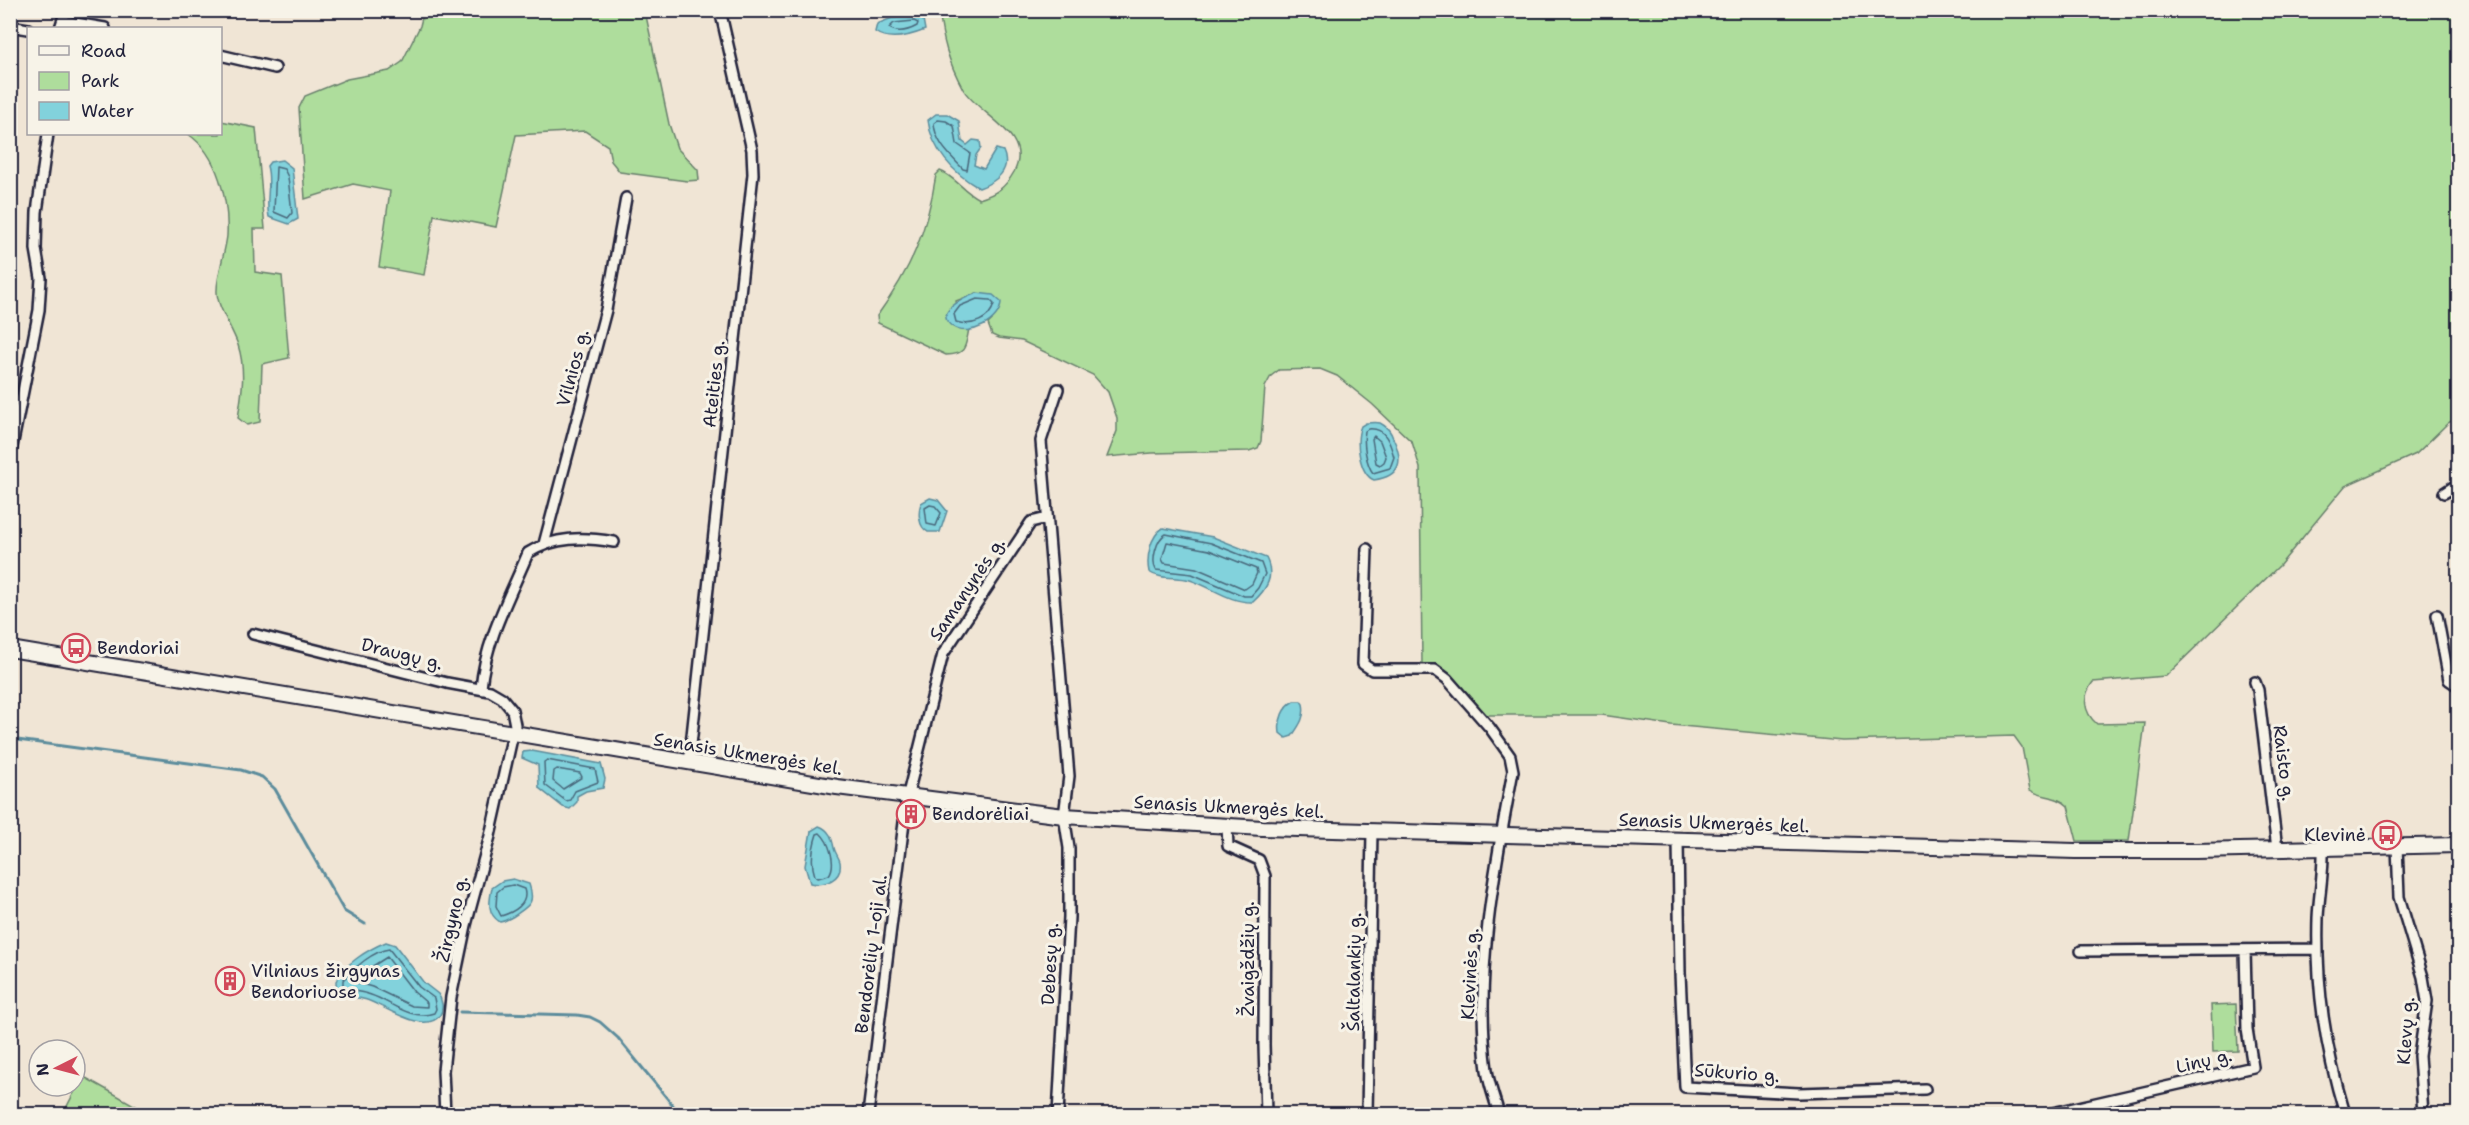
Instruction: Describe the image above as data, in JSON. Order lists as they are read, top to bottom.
{
  "streets": {
    "main road": ["Senasis Ukmergės kel."],
    "street": [
      "Vilnios g.",
      "Ateities g.",
      "Samanynės g.",
      "Draugų g.",
      "Raisto g.",
      "Žirgyno g.",
      "Bendorėlių 1-oji al.",
      "Žvaigždžių g.",
      "Debesų g.",
      "Šaltalankių g.",
      "Klevinės g.",
      "Klevų g.",
      "Linų g.",
      "Sūkurio g."
    ]
  },
  "crossings": [
    ["Ateities g.", "Senasis Ukmergės kel."],
    ["Samanynės g.", "Senasis Ukmergės kel."],
    ["Samanynės g.", "Bendorėlių 1-oji al."],
    ["Draugų g.", "Senasis Ukmergės kel."],
    ["Draugų g.", "Žirgyno g."],
    ["Senasis Ukmergės kel.", "Raisto g."],
    ["Senasis Ukmergės kel.", "Žirgyno g."],
    ["Senasis Ukmergės kel.", "Bendorėlių 1-oji al."],
    ["Senasis Ukmergės kel.", "Žvaigždžių g."],
    ["Senasis Ukmergės kel.", "Debesų g."],
    ["Senasis Ukmergės kel.", "Šaltalankių g."],
    ["Senasis Ukmergės kel.", "Klevinės g."],
    ["Senasis Ukmergės kel.", "Klevų g."],
    ["Senasis Ukmergės kel.", "Sūkurio g."]
  ],
  "places": {
    "bus stop": ["Bendoriai", "Klevinė"],
    "building": ["Bendorėliai", "Vilniaus žirgynas Bendoriuose"]
  },
  "legend": ["Road", "Park", "Water"],
  "north": "left"
}
